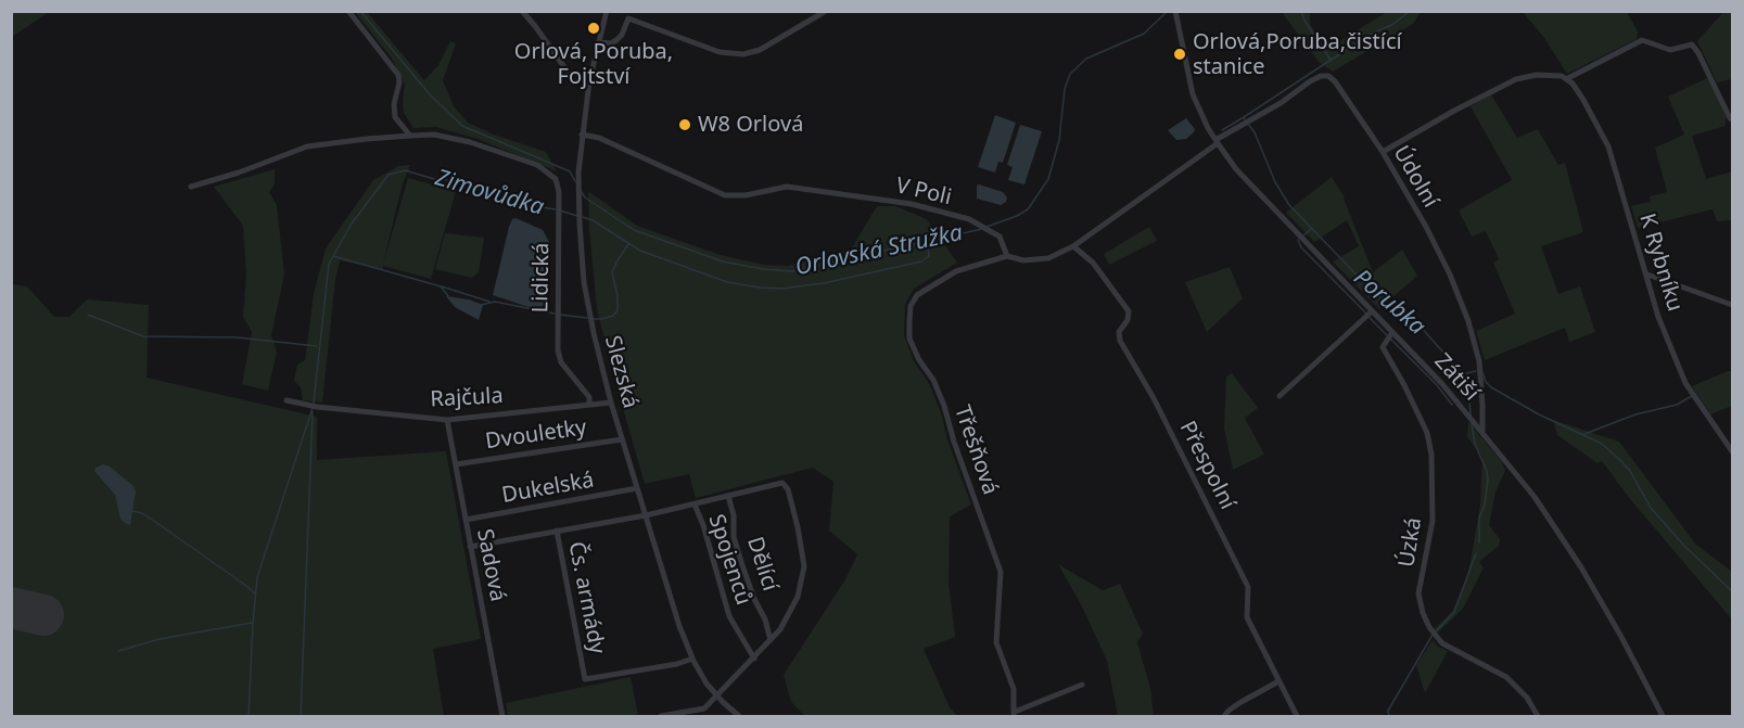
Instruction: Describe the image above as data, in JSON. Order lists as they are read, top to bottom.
{
  "streets": {
    "street": [
      "Údolní",
      "V Poli",
      "K Rybníku",
      "Lidická",
      "Slezská",
      "Zátiší",
      "Rajčula",
      "Dvouletky",
      "Třešňová",
      "Přespolní",
      "Dukelská",
      "Úzká",
      "Spojenců",
      "Dělící",
      "Sadová",
      "Čs. armády"
    ]
  },
  "crossings": [
    ["Údolní", "Zátiší"],
    ["V Poli", "Slezská"],
    ["V Poli", "Třešňová"],
    ["Lidická", "Rajčula"],
    ["Slezská", "Rajčula"],
    ["Slezská", "Dvouletky"],
    ["Slezská", "Dukelská"],
    ["Slezská", "Čs. armády"],
    ["Zátiší", "Úzká"],
    ["Rajčula", "Sadová"],
    ["Dvouletky", "Sadová"],
    ["Dukelská", "Sadová"],
    ["Spojenců", "Čs. armády"],
    ["Dělící", "Čs. armády"],
    ["Sadová", "Čs. armády"]
  ],
  "water": ["Zimovůdka", "Orlovská Stružka", "Porubka"],
  "places": ["Orlová, Poruba, Fojtství", "Orlová,Poruba,čistící stanice", "W8 Orlová"]
}
